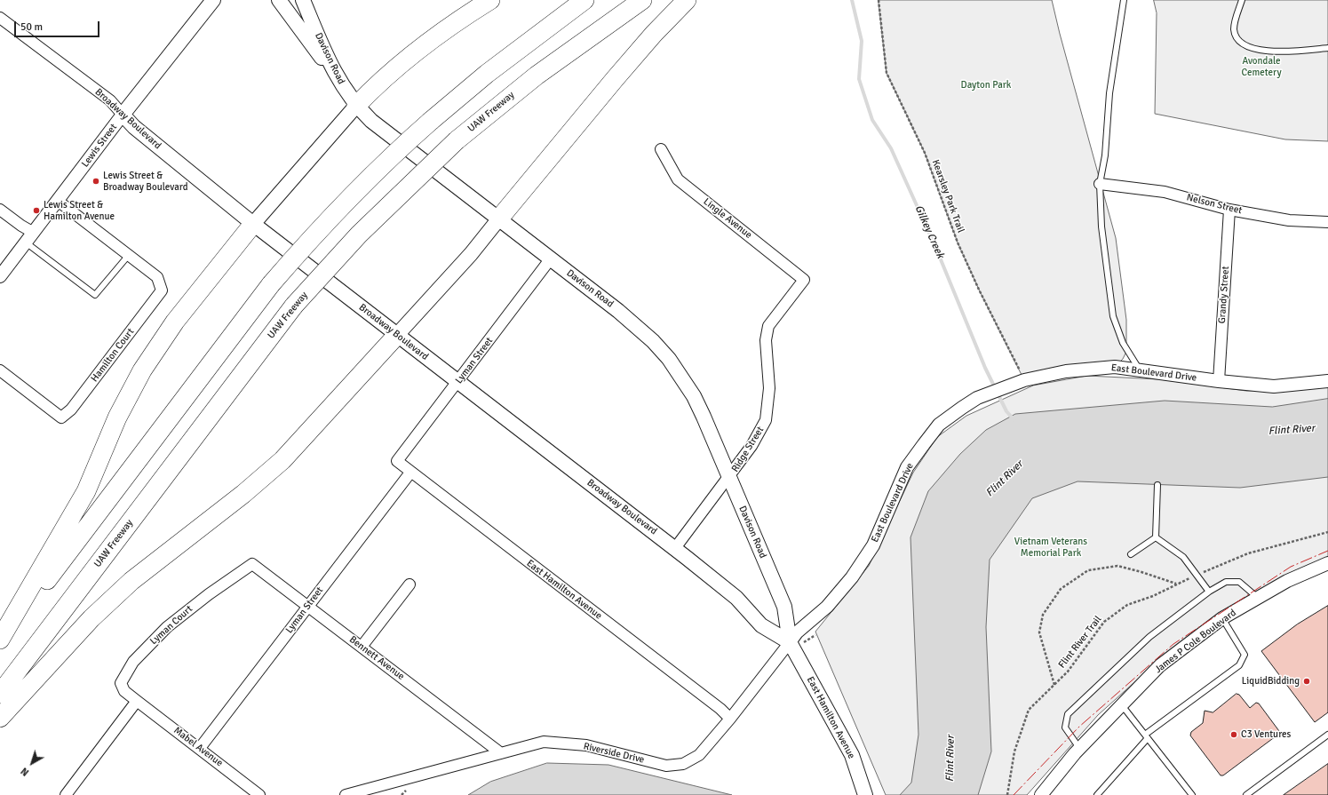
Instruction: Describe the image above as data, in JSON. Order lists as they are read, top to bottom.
{
  "streets": {
    "highway": ["UAW Freeway"],
    "main road": [
      "Davison Road",
      "Broadway Boulevard",
      "Lewis Street",
      "East Hamilton Avenue"
    ],
    "street": [
      "Nelson Street",
      "Lingle Avenue",
      "Grandy Street",
      "Hamilton Court",
      "Lyman Street",
      "East Boulevard Drive",
      "Ridge Street",
      "Lyman Court",
      "James P Cole Boulevard",
      "Bennett Avenue",
      "Mabel Avenue",
      "Riverside Drive"
    ],
    "path": ["Kearsley Park Trail", "Flint River Trail"]
  },
  "crossings": [
    ["Davison Road", "Broadway Boulevard"],
    ["Davison Road", "Lyman Street"],
    ["Davison Road", "East Boulevard Drive"],
    ["Davison Road", "Ridge Street"],
    ["Davison Road", "East Hamilton Avenue"],
    ["Davison Road", "Riverside Drive"],
    ["Broadway Boulevard", "Lewis Street"],
    ["Broadway Boulevard", "Lyman Street"],
    ["Broadway Boulevard", "East Boulevard Drive"],
    ["Broadway Boulevard", "Ridge Street"],
    ["Broadway Boulevard", "East Hamilton Avenue"],
    ["Broadway Boulevard", "Riverside Drive"],
    ["Kearsley Park Trail", "East Boulevard Drive"],
    ["Nelson Street", "Grandy Street"],
    ["Lingle Avenue", "Ridge Street"],
    ["Grandy Street", "East Boulevard Drive"],
    ["Lyman Street", "East Hamilton Avenue"],
    ["Lyman Street", "Bennett Avenue"],
    ["Lyman Street", "Mabel Avenue"],
    ["East Boulevard Drive", "East Hamilton Avenue"],
    ["East Boulevard Drive", "Riverside Drive"],
    ["East Hamilton Avenue", "Riverside Drive"],
    ["Lyman Court", "Bennett Avenue"],
    ["Lyman Court", "Mabel Avenue"],
    ["Bennett Avenue", "Riverside Drive"]
  ],
  "water": ["Gilkey Creek", "Flint River"],
  "parks": ["Avondale Cemetery", "Dayton Park", "Vietnam Veterans Memorial Park"],
  "places": [
    "Lewis Street & Broadway Boulevard",
    "Lewis Street & Hamilton Avenue",
    "LiquidBidding",
    "C3 Ventures"
  ],
  "scale_bar": "50 m",
  "north": "bottom left"
}
